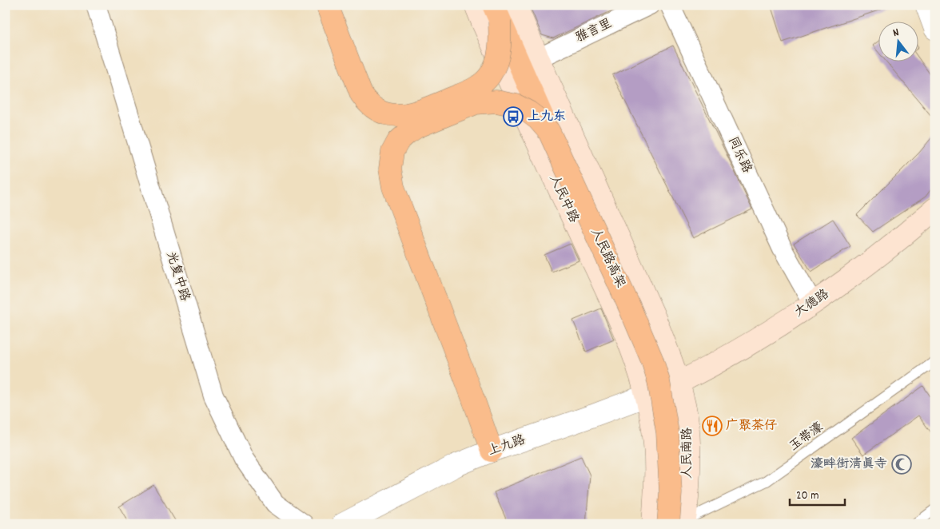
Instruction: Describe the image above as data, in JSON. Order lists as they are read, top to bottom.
{
  "streets": {
    "main road": [
      "人民中路",
      "人民路高架",
      "大德路",
      "人民南路"
    ],
    "street": [
      "雅言里",
      "同乐路",
      "光复中路",
      "上九路"
    ],
    "lane": ["玉带濠"]
  },
  "crossings": [
    ["同乐路", "大德路"],
    ["人民中路", "上九路"],
    ["人民路高架", "玉带濠"],
    ["人民路高架", "人民南路"],
    ["大德路", "上九路"],
    ["大德路", "人民南路"],
    ["玉带濠", "人民南路"],
    ["上九路", "人民南路"]
  ],
  "places": {
    "bus stop": ["上九东"],
    "restaurant": ["广聚茶仔"],
    "mosque": ["濠畔街清真寺"]
  },
  "scale_bar": "20 m",
  "north": "top"
}
